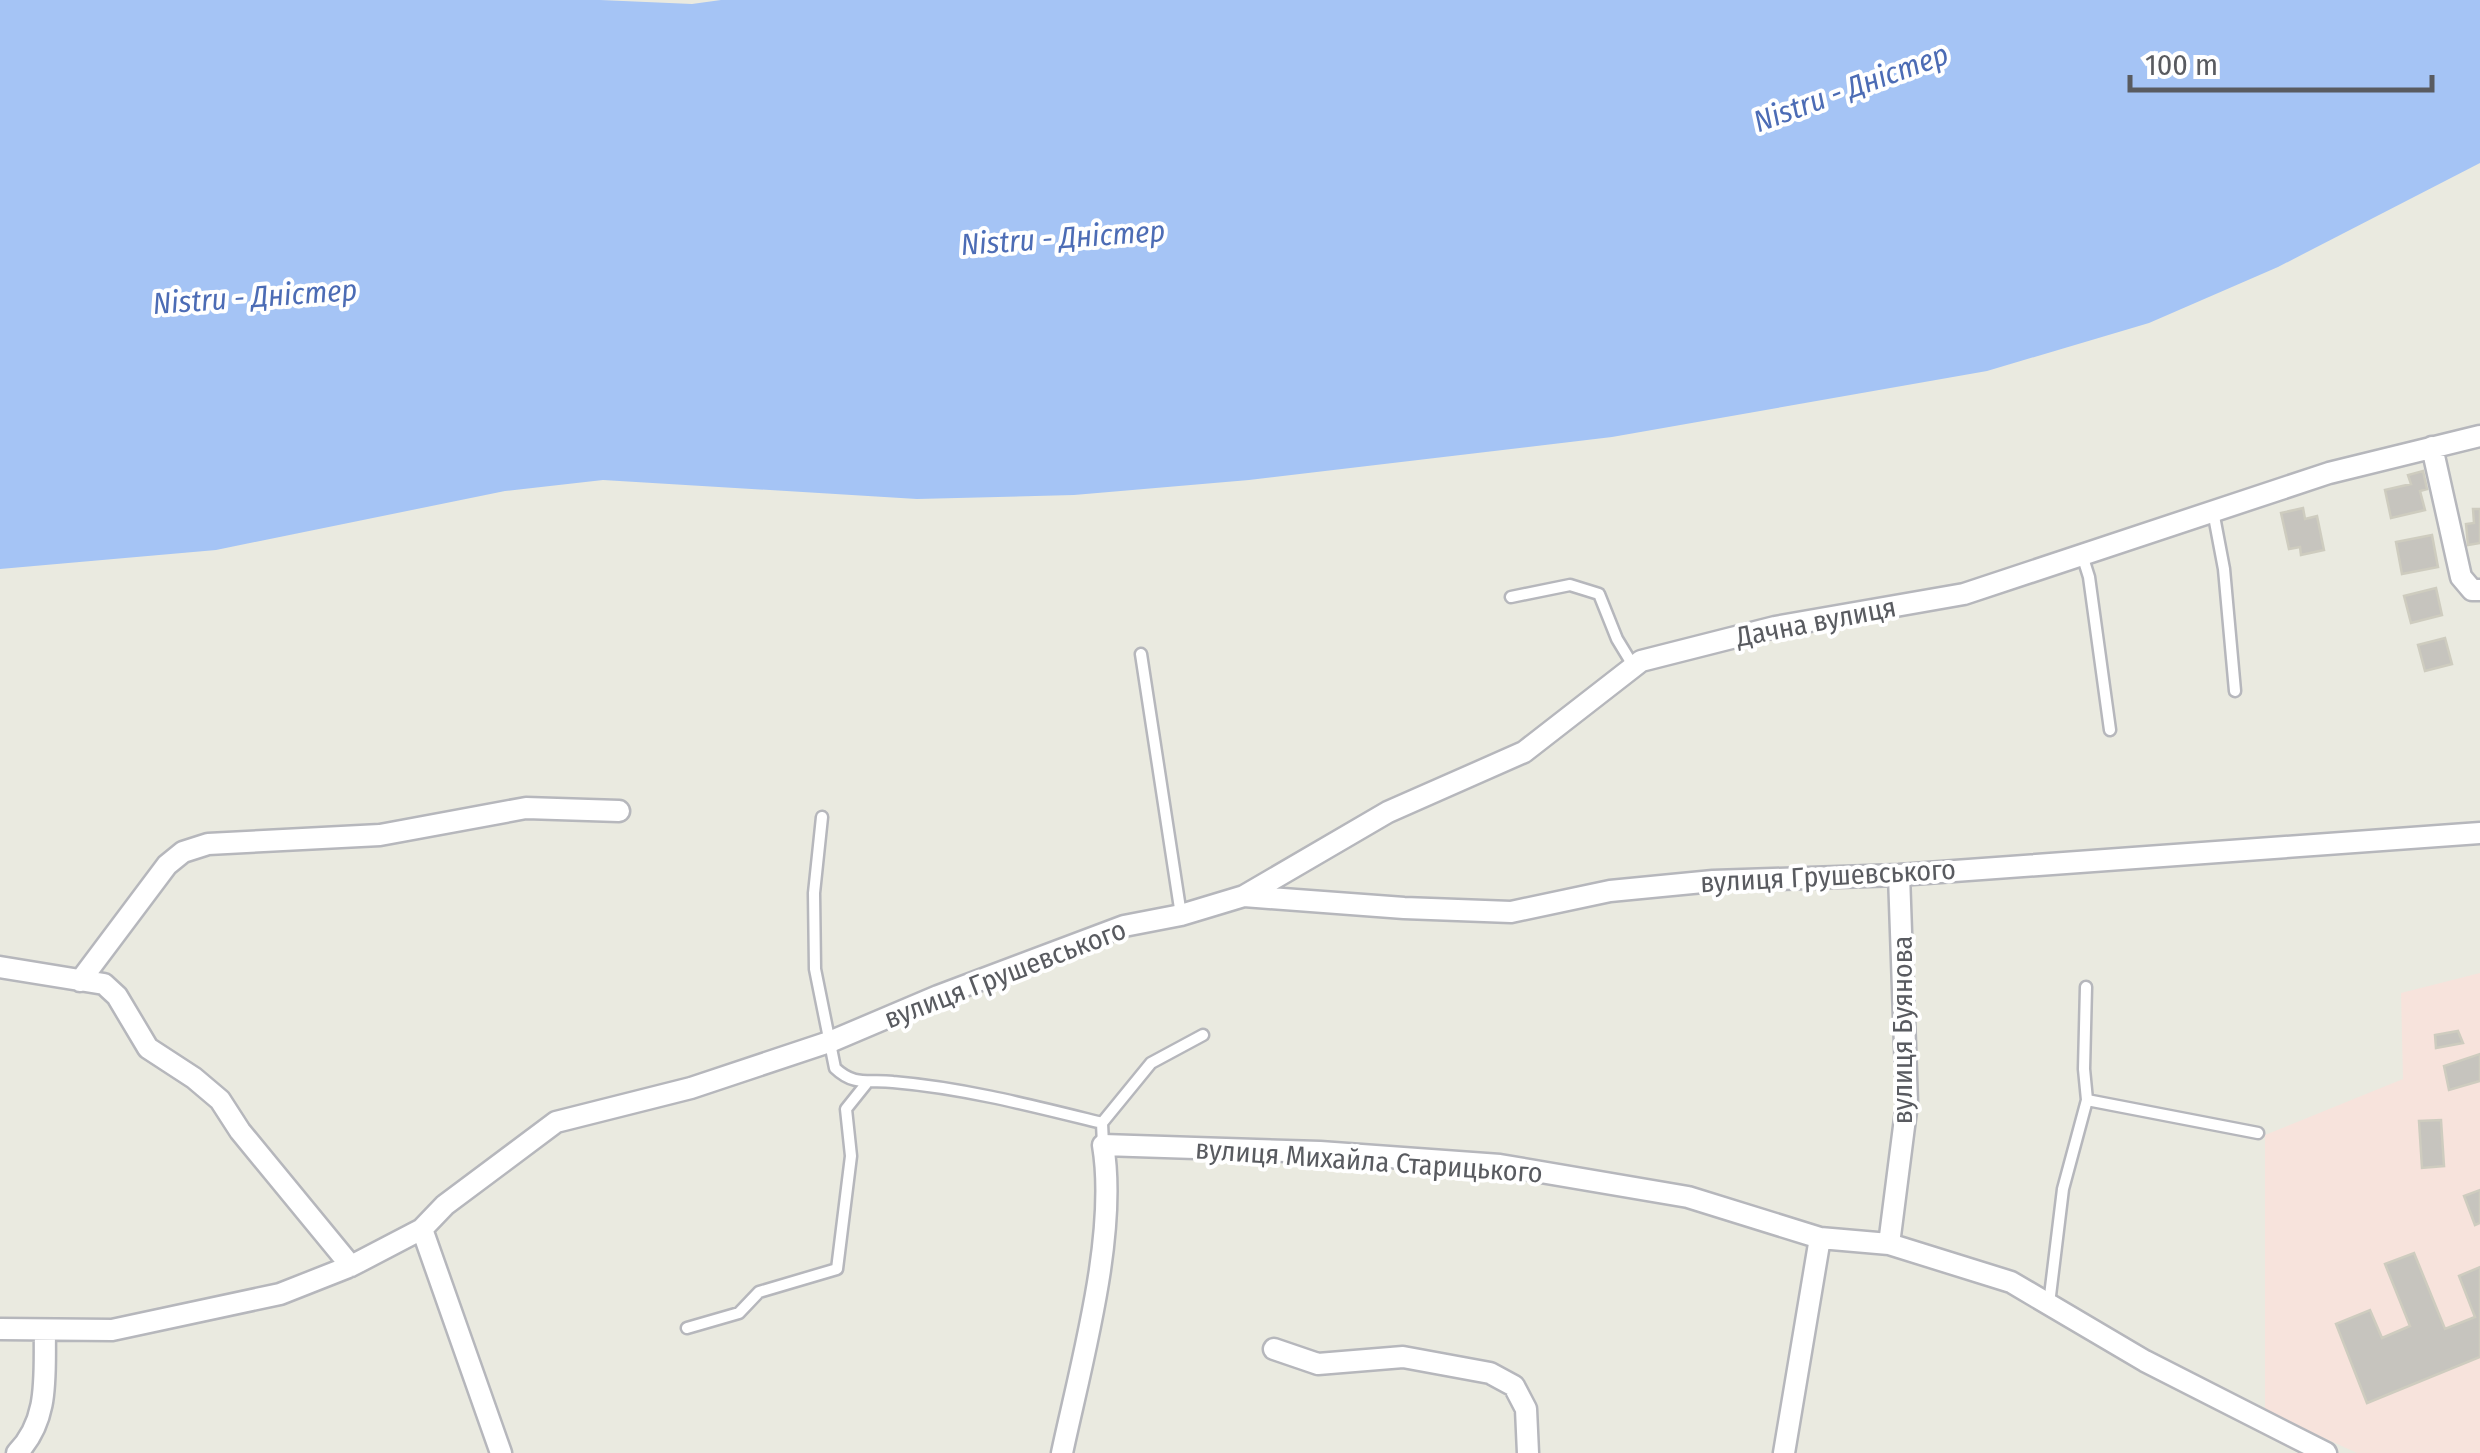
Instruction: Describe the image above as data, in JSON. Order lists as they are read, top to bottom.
{
  "streets": {
    "street": [
      "Дачна вулиця",
      "вулиця Грушевського",
      "вулиця Буянова",
      "вулиця Михайла Старицького"
    ]
  },
  "crossings": [
    ["Дачна вулиця", "вулиця Грушевського"],
    ["вулиця Грушевського", "вулиця Буянова"],
    ["вулиця Буянова", "вулиця Михайла Старицького"]
  ],
  "water": ["Nistru - Дністер"],
  "scale_bar": "100 m"
}
